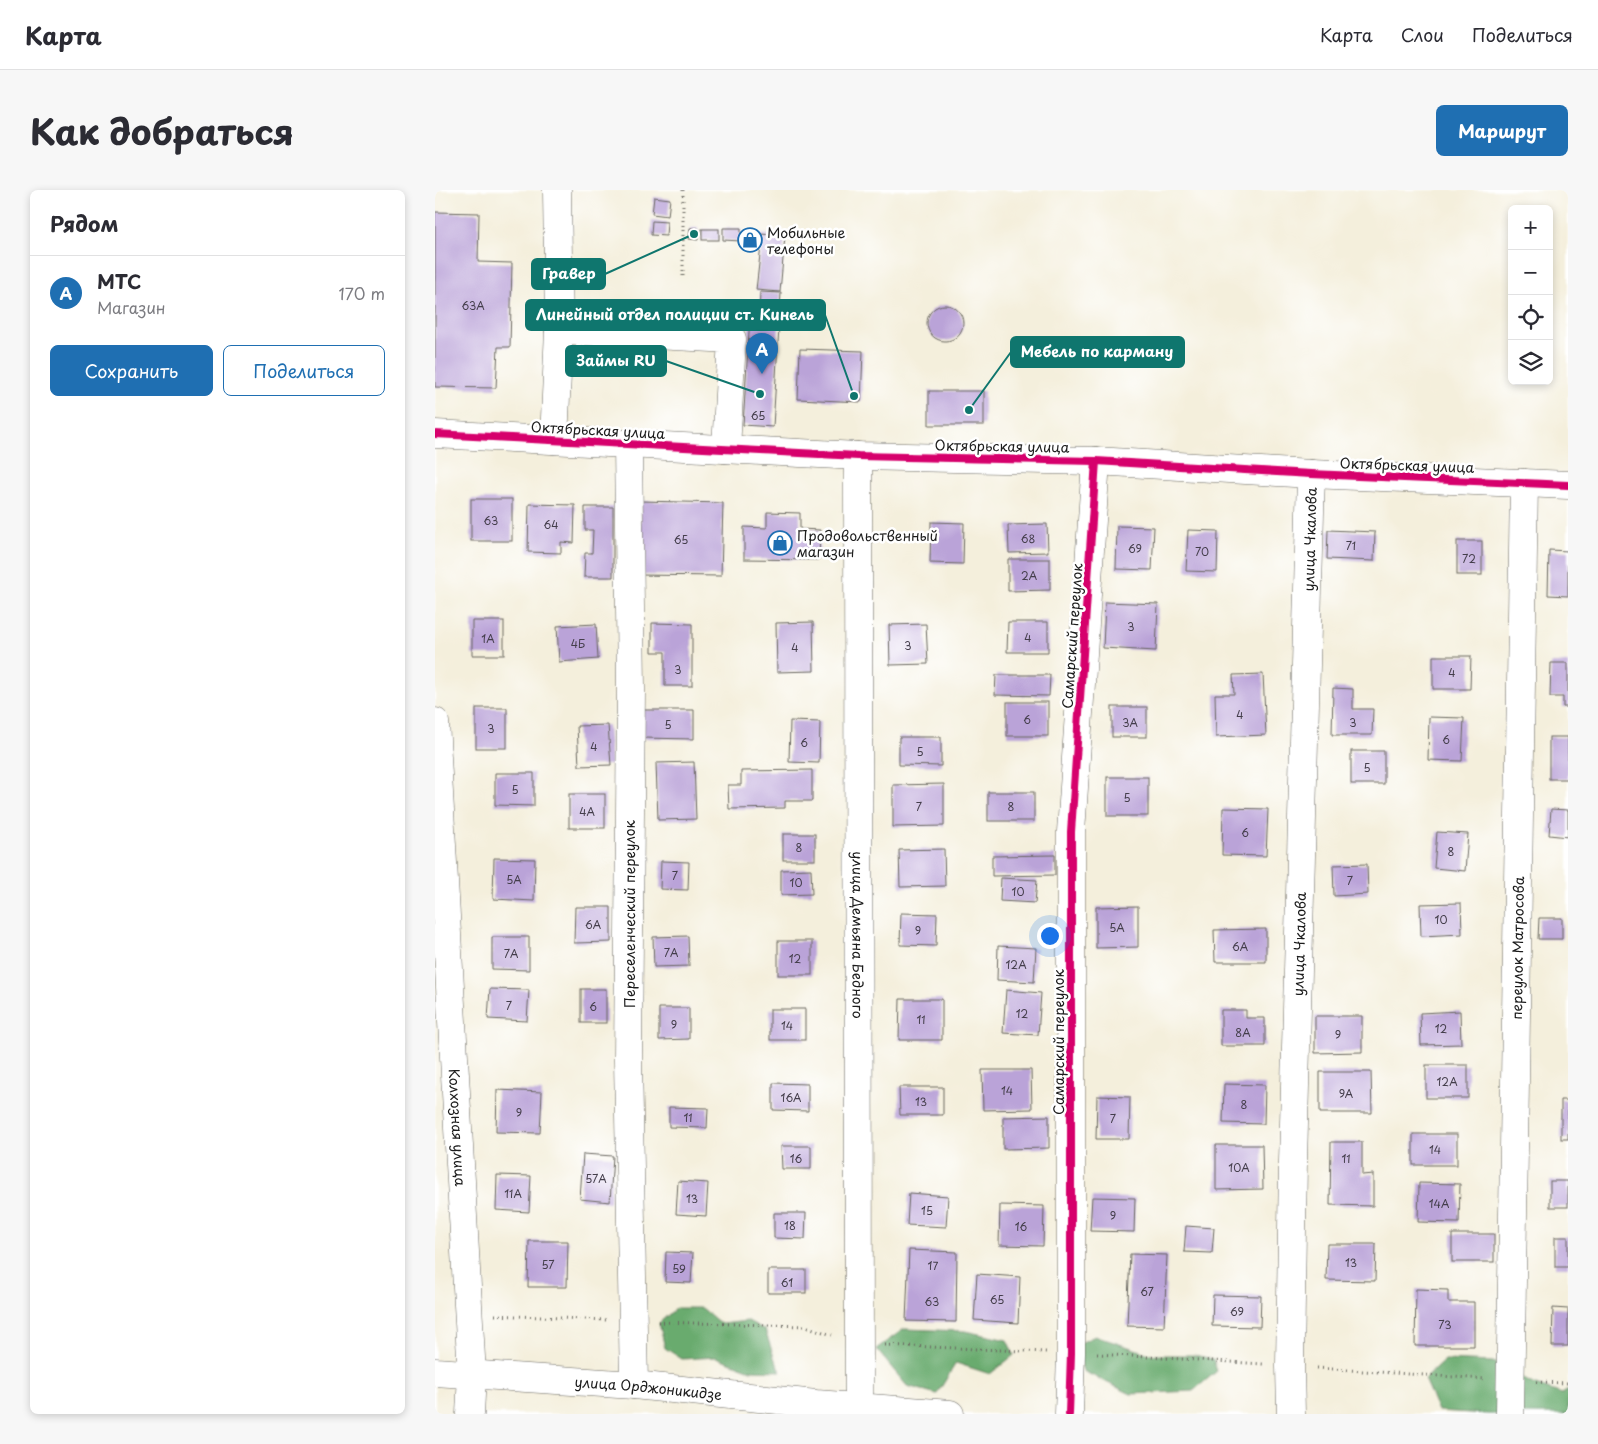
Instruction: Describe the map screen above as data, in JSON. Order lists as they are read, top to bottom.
{
  "streets": {
    "street": [
      "Октябрьская улица",
      "улица Чкалова",
      "Самарский переулок",
      "Переселенческий переулок",
      "улица Демьяна Бедного",
      "переулок Матросова",
      "Колхозная улица",
      "улица Орджоникидзе"
    ]
  },
  "crossings": [
    ["Октябрьская улица", "улица Чкалова"],
    ["Октябрьская улица", "Самарский переулок"],
    ["Октябрьская улица", "Переселенческий переулок"],
    ["Октябрьская улица", "улица Демьяна Бедного"],
    ["Октябрьская улица", "переулок Матросова"],
    ["Переселенческий переулок", "улица Орджоникидзе"],
    ["улица Демьяна Бедного", "улица Орджоникидзе"],
    ["Колхозная улица", "улица Орджоникидзе"]
  ],
  "places": {
    "other": [
      "Гравер",
      "Займы RU",
      "Линейный отдел полиции ст. Кинель",
      "Мебель по карману"
    ],
    "shop": ["Мобильные телефоны", "Продовольственный магазин"]
  },
  "house_numbers": [
    "63А",
    "65",
    "63",
    "64",
    "68",
    "65",
    "71",
    "69",
    "70",
    "72",
    "2А",
    "3",
    "4",
    "1А",
    "4Б",
    "3",
    "4",
    "3",
    "4",
    "4",
    "6",
    "3А",
    "3",
    "5",
    "3",
    "6",
    "6",
    "4",
    "5",
    "5",
    "5",
    "5",
    "7",
    "8",
    "4А",
    "6",
    "8",
    "8",
    "7",
    "5А",
    "7",
    "10",
    "10",
    "10",
    "6А",
    "5А",
    "9",
    "6А",
    "7А",
    "7А",
    "12",
    "12А",
    "7",
    "6",
    "12",
    "11",
    "9",
    "14",
    "12",
    "8А",
    "9",
    "12А",
    "14",
    "9А",
    "16А",
    "13",
    "8",
    "9",
    "11",
    "7",
    "14",
    "16",
    "11",
    "10А",
    "57А",
    "11А",
    "13",
    "14А",
    "15",
    "9",
    "18",
    "16",
    "13",
    "57",
    "17",
    "59",
    "61",
    "67",
    "65",
    "63",
    "69",
    "73"
  ],
  "page": {
    "header": "Карта",
    "nav": ["Карта", "Слои", "Поделиться"],
    "title": "Как добраться",
    "buttons": [
      "Маршрут",
      ["Сохранить", "Поделиться"]
    ],
    "heading": "Рядом",
    "map_buttons": ["+", "−"],
    "list": [
      {
        "mark": "A",
        "name": "МТС",
        "note": "Магазин",
        "value": "170 m"
      }
    ],
    "pins": "A"
  }
}
